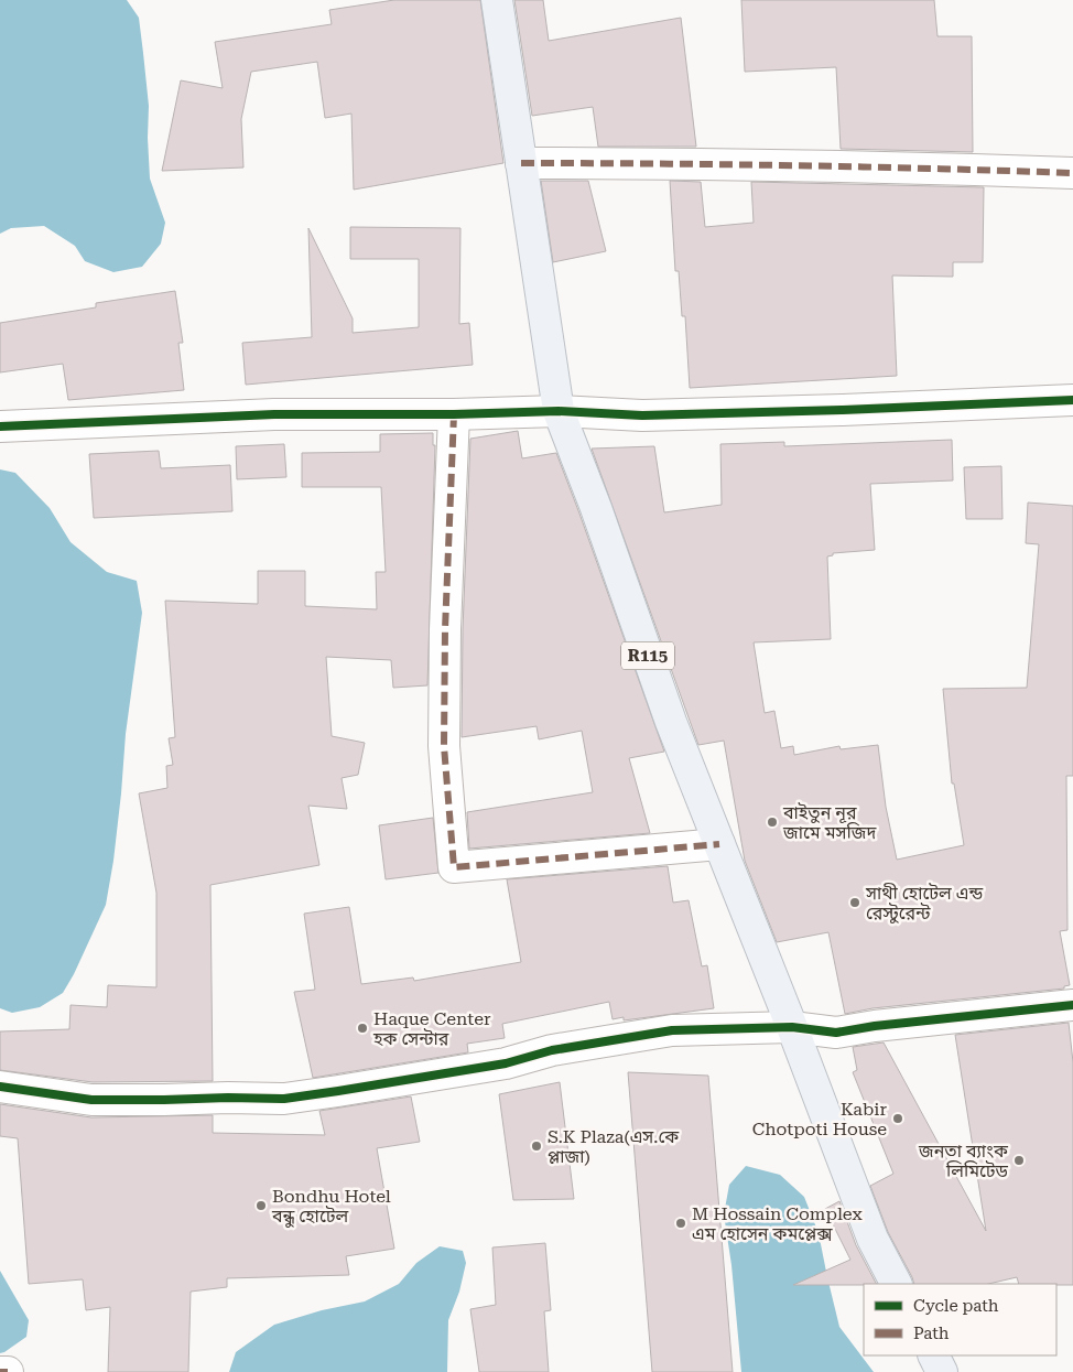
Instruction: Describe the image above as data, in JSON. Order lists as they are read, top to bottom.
{
  "streets": {
    "main road": ["R115"]
  },
  "places": [
    "বাইতুন নূর জামে মসজিদ",
    "সাথী হোটেল এন্ড রেস্টুরেন্ট",
    "Haque Center হক সেন্টার",
    "Kabir Chotpoti House",
    "S.K Plaza(এস.কে প্লাজা)",
    "জনতা ব্যাংক লিমিটেড",
    "Bondhu Hotel বন্ধু হোটেল",
    "M Hossain Complex এম হোসেন কমপ্লেক্স"
  ],
  "legend": ["Cycle path", "Path"]
}
